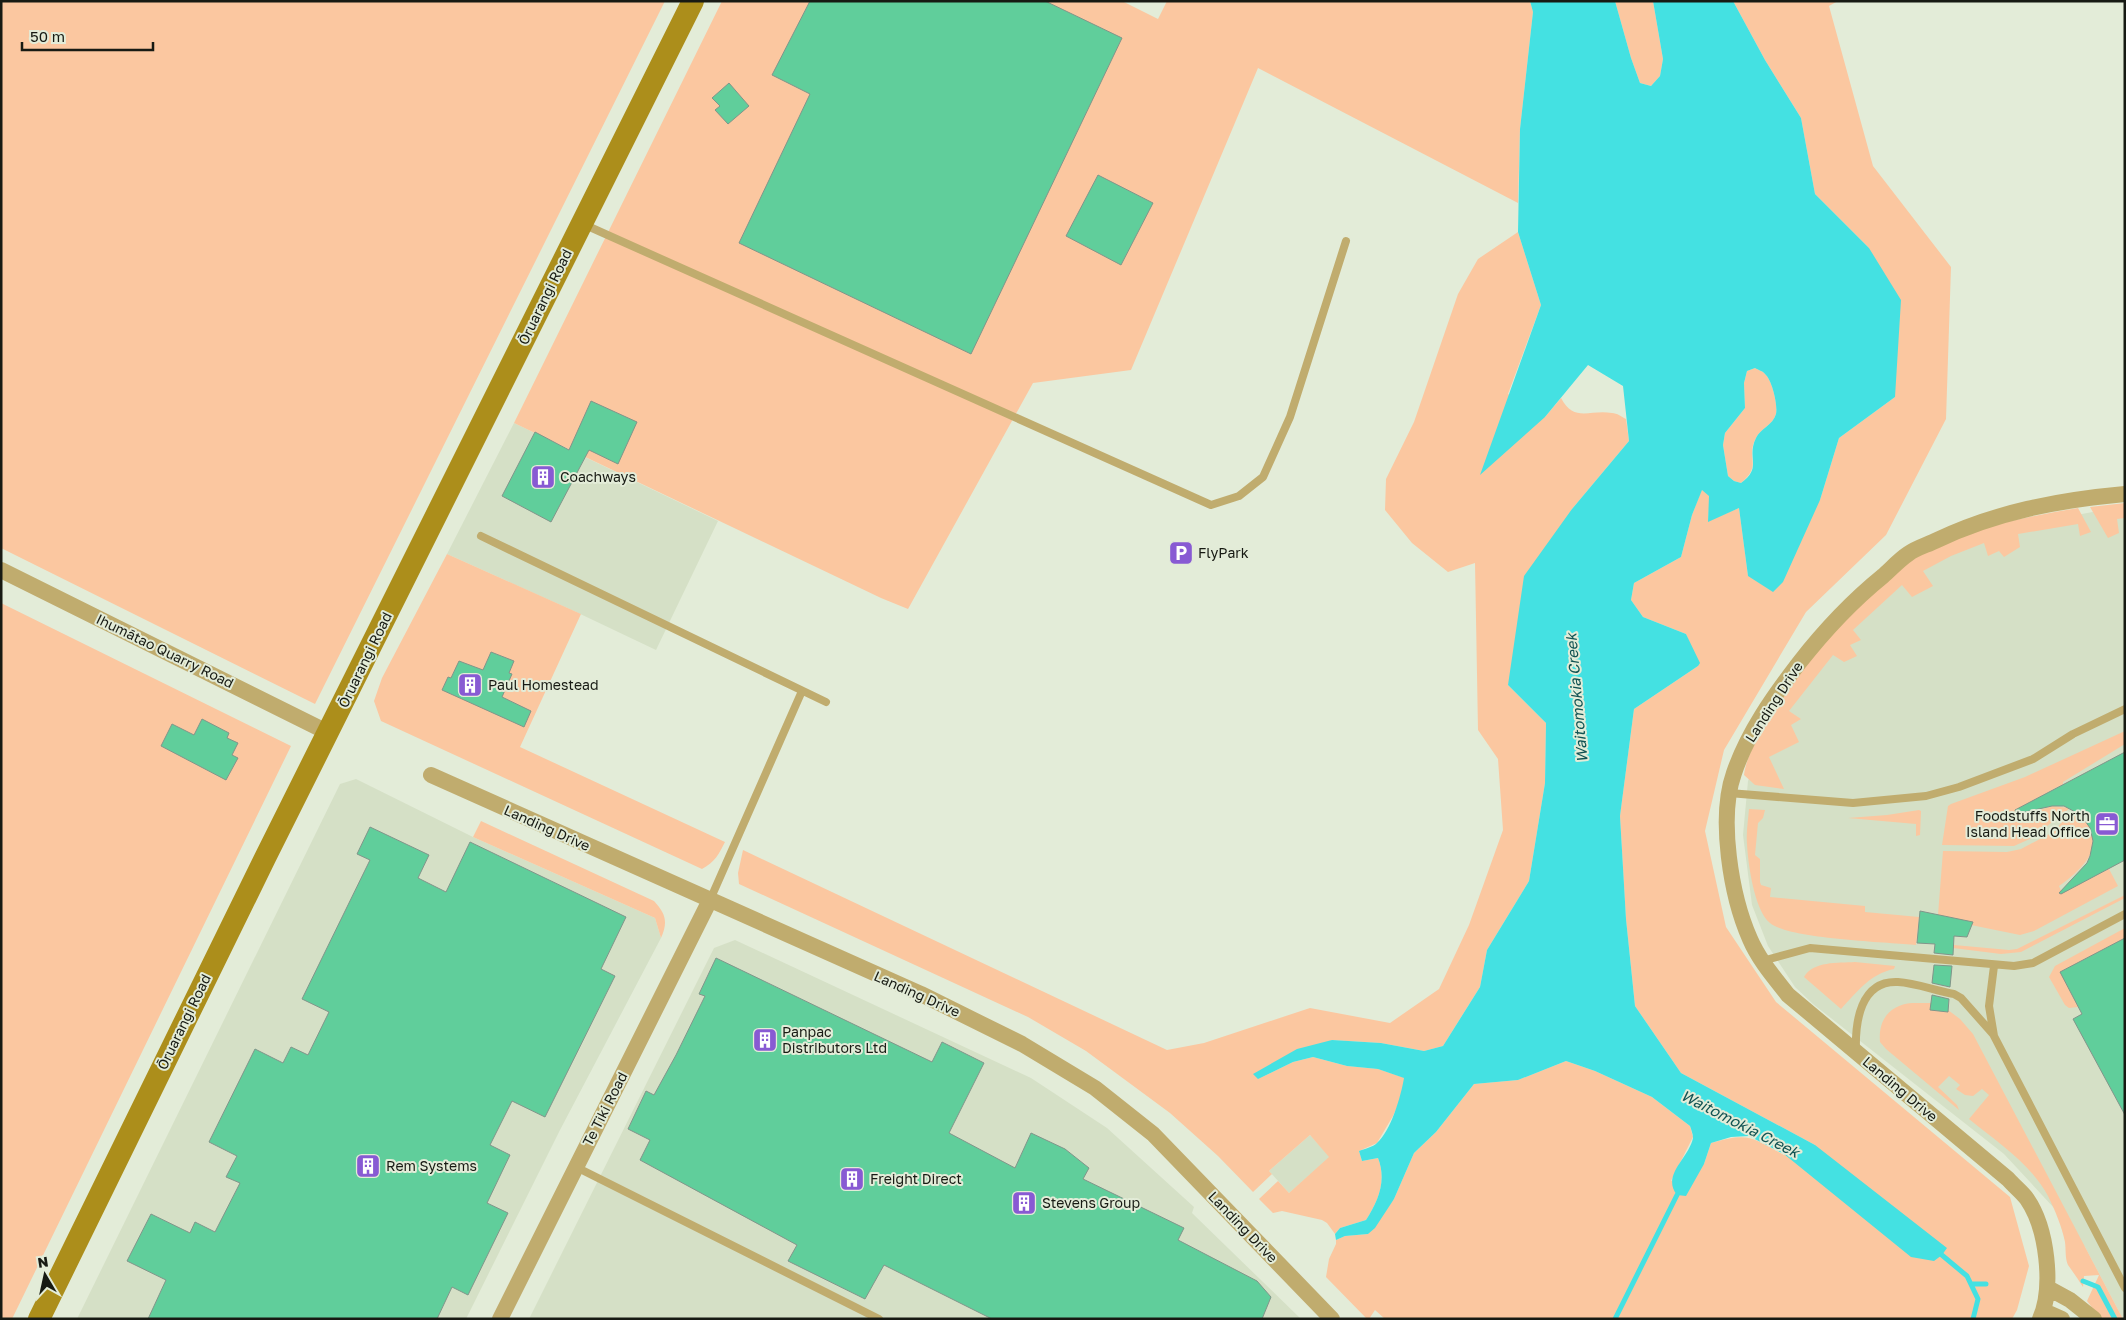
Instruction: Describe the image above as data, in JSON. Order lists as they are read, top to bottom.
{
  "streets": {
    "street": [
      "Ōruarangi Road",
      "Ihumātao Quarry Road",
      "Landing Drive",
      "Te Tiki Road"
    ]
  },
  "crossings": [
    ["Ōruarangi Road", "Ihumātao Quarry Road"],
    ["Landing Drive", "Te Tiki Road"]
  ],
  "water": ["Waitomokia Creek"],
  "places": {
    "building": [
      "Coachways",
      "Paul Homestead",
      "Panpac Distributors Ltd",
      "Rem Systems",
      "Freight Direct",
      "Stevens Group"
    ],
    "parking": ["FlyPark"],
    "office": ["Foodstuffs North Island Head Office"]
  },
  "scale_bar": "50 m",
  "north": "top"
}
